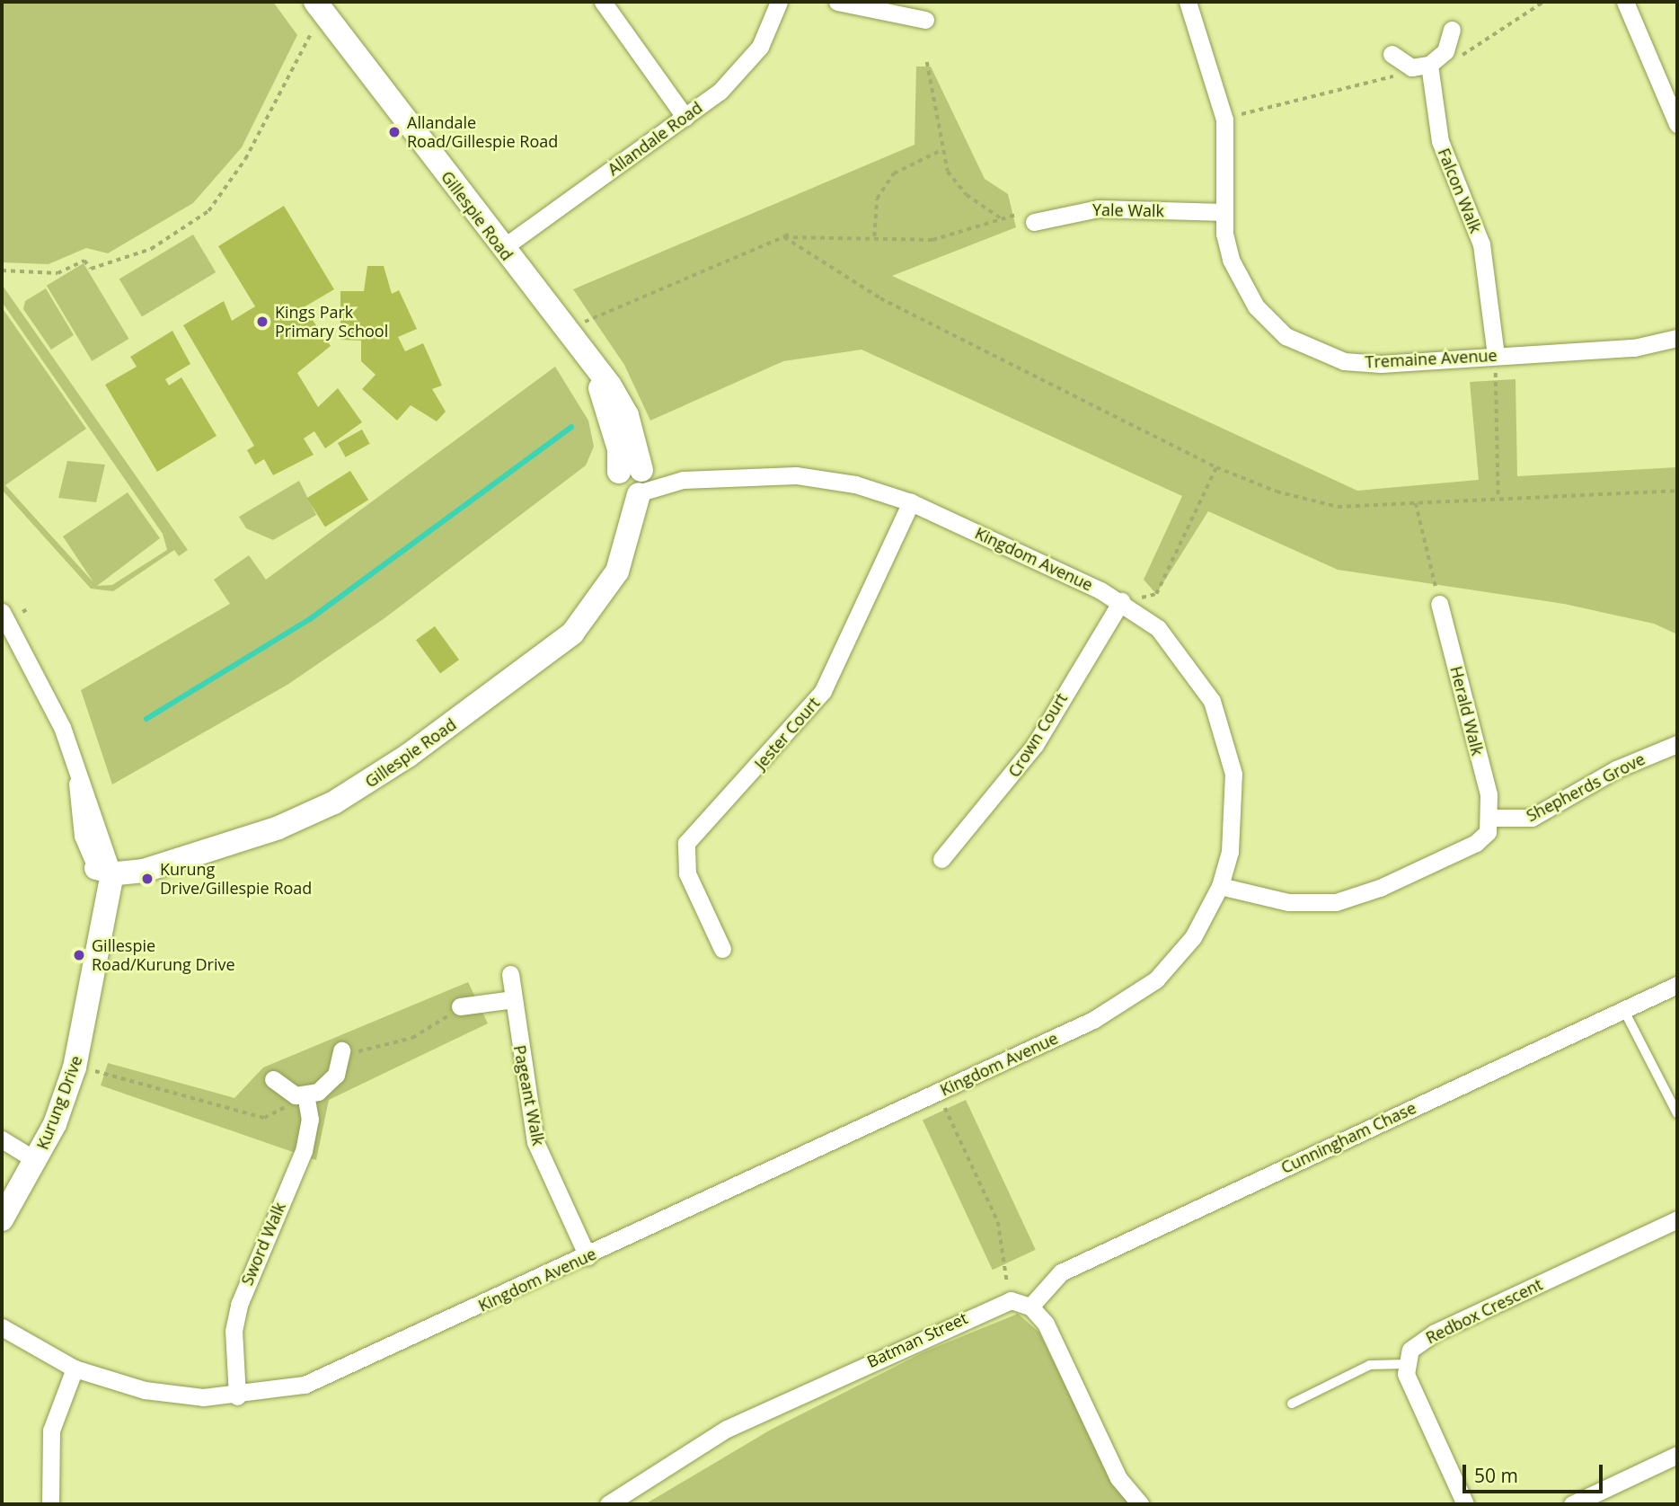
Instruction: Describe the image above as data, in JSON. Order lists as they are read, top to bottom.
{
  "streets": {
    "street": [
      "Allandale Road",
      "Falcon Walk",
      "Yale Walk",
      "Gillespie Road",
      "Tremaine Avenue",
      "Kingdom Avenue",
      "Herald Walk",
      "Jester Court",
      "Crown Court",
      "Shepherds Grove",
      "Pageant Walk",
      "Kurung Drive",
      "Cunningham Chase",
      "Sword Walk",
      "Redbox Crescent",
      "Batman Street"
    ]
  },
  "crossings": [
    ["Allandale Road", "Gillespie Road"],
    ["Falcon Walk", "Tremaine Avenue"],
    ["Yale Walk", "Tremaine Avenue"],
    ["Gillespie Road", "Kingdom Avenue"],
    ["Gillespie Road", "Kurung Drive"],
    ["Kingdom Avenue", "Jester Court"],
    ["Kingdom Avenue", "Crown Court"],
    ["Kingdom Avenue", "Pageant Walk"],
    ["Kingdom Avenue", "Sword Walk"],
    ["Herald Walk", "Shepherds Grove"]
  ],
  "places": [
    "Allandale Road/Gillespie Road",
    "Kings Park Primary School",
    "Kurung Drive/Gillespie Road",
    "Gillespie Road/Kurung Drive"
  ],
  "scale_bar": "50 m"
}
